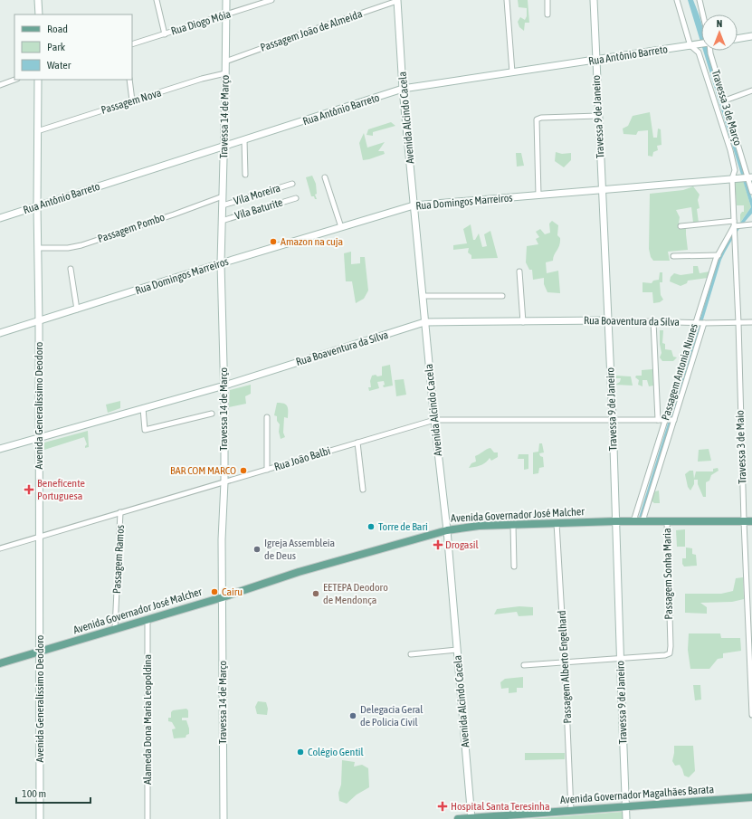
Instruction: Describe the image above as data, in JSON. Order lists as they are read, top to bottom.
{
  "streets": {
    "main road": ["Avenida Governador José Malcher", "Avenida Governador Magalhães Barata"],
    "street": [
      "Rua Diogo Móia",
      "Passagem João de Almeida",
      "Rua Antônio Barreto",
      "Passagem Nova",
      "Travessa 3 de Março",
      "Travessa 14 de Março",
      "Travessa 9 de Janeiro",
      "Avenida Alcindo Cacela",
      "Vila Moreira",
      "Rua Domingos Marreiros",
      "Vila Baturite",
      "Passagem Pombo",
      "Rua Boaventura da Silva",
      "Passagem Antonia Nunes",
      "Avenida Generalíssimo Deodoro",
      "Travessa 3 de Maio",
      "Rua João Balbi",
      "Passagem Ramos",
      "Passagem Sonha Maria",
      "Passagem Alberto Engelhard",
      "Alameda Dona Maria Leopoldina"
    ]
  },
  "crossings": [
    ["Rua Diogo Móia", "Travessa 14 de Março"],
    ["Passagem João de Almeida", "Travessa 14 de Março"],
    ["Passagem João de Almeida", "Avenida Alcindo Cacela"],
    ["Rua Antônio Barreto", "Travessa 3 de Março"],
    ["Rua Antônio Barreto", "Travessa 14 de Março"],
    ["Rua Antônio Barreto", "Travessa 9 de Janeiro"],
    ["Rua Antônio Barreto", "Avenida Alcindo Cacela"],
    ["Rua Antônio Barreto", "Avenida Generalíssimo Deodoro"],
    ["Passagem Nova", "Travessa 14 de Março"],
    ["Passagem Nova", "Avenida Generalíssimo Deodoro"],
    ["Travessa 3 de Março", "Rua Domingos Marreiros"],
    ["Travessa 3 de Março", "Travessa 3 de Maio"],
    ["Travessa 14 de Março", "Vila Moreira"],
    ["Travessa 14 de Março", "Rua Domingos Marreiros"],
    ["Travessa 14 de Março", "Vila Baturite"],
    ["Travessa 14 de Março", "Passagem Pombo"],
    ["Travessa 14 de Março", "Rua Boaventura da Silva"],
    ["Travessa 14 de Março", "Rua João Balbi"],
    ["Travessa 14 de Março", "Avenida Governador José Malcher"],
    ["Travessa 9 de Janeiro", "Rua Domingos Marreiros"],
    ["Travessa 9 de Janeiro", "Rua Boaventura da Silva"],
    ["Travessa 9 de Janeiro", "Rua João Balbi"],
    ["Travessa 9 de Janeiro", "Avenida Governador José Malcher"],
    ["Travessa 9 de Janeiro", "Passagem Sonha Maria"],
    ["Travessa 9 de Janeiro", "Avenida Governador Magalhães Barata"],
    ["Avenida Alcindo Cacela", "Rua Domingos Marreiros"],
    ["Avenida Alcindo Cacela", "Rua Boaventura da Silva"],
    ["Avenida Alcindo Cacela", "Rua João Balbi"],
    ["Avenida Alcindo Cacela", "Avenida Governador José Malcher"],
    ["Avenida Alcindo Cacela", "Avenida Governador Magalhães Barata"],
    ["Rua Domingos Marreiros", "Avenida Generalíssimo Deodoro"],
    ["Rua Domingos Marreiros", "Travessa 3 de Maio"],
    ["Passagem Pombo", "Avenida Generalíssimo Deodoro"],
    ["Rua Boaventura da Silva", "Passagem Antonia Nunes"],
    ["Rua Boaventura da Silva", "Avenida Generalíssimo Deodoro"],
    ["Passagem Antonia Nunes", "Travessa 3 de Maio"],
    ["Passagem Antonia Nunes", "Rua João Balbi"],
    ["Passagem Antonia Nunes", "Avenida Governador José Malcher"],
    ["Avenida Generalíssimo Deodoro", "Rua João Balbi"],
    ["Avenida Generalíssimo Deodoro", "Avenida Governador José Malcher"],
    ["Travessa 3 de Maio", "Avenida Governador José Malcher"],
    ["Rua João Balbi", "Passagem Ramos"],
    ["Avenida Governador José Malcher", "Passagem Ramos"],
    ["Avenida Governador José Malcher", "Passagem Sonha Maria"],
    ["Avenida Governador José Malcher", "Passagem Alberto Engelhard"],
    ["Avenida Governador José Malcher", "Alameda Dona Maria Leopoldina"],
    ["Passagem Alberto Engelhard", "Avenida Governador Magalhães Barata"]
  ],
  "places": {
    "other": [
      "Amazon na cuja",
      "BAR COM MARCO",
      "Torre de Bari",
      "Igreja Assembleia de Deus",
      "Cairu",
      "EETEPA Deodoro de Mendonça",
      "Delegacia Geral de Policia Civil",
      "Colégio Gentil"
    ],
    "health": ["Beneficente Portuguesa", "Drogasil", "Hospital Santa Teresinha"]
  },
  "legend": ["Road", "Park", "Water"],
  "scale_bar": "100 m",
  "north": "top"
}
